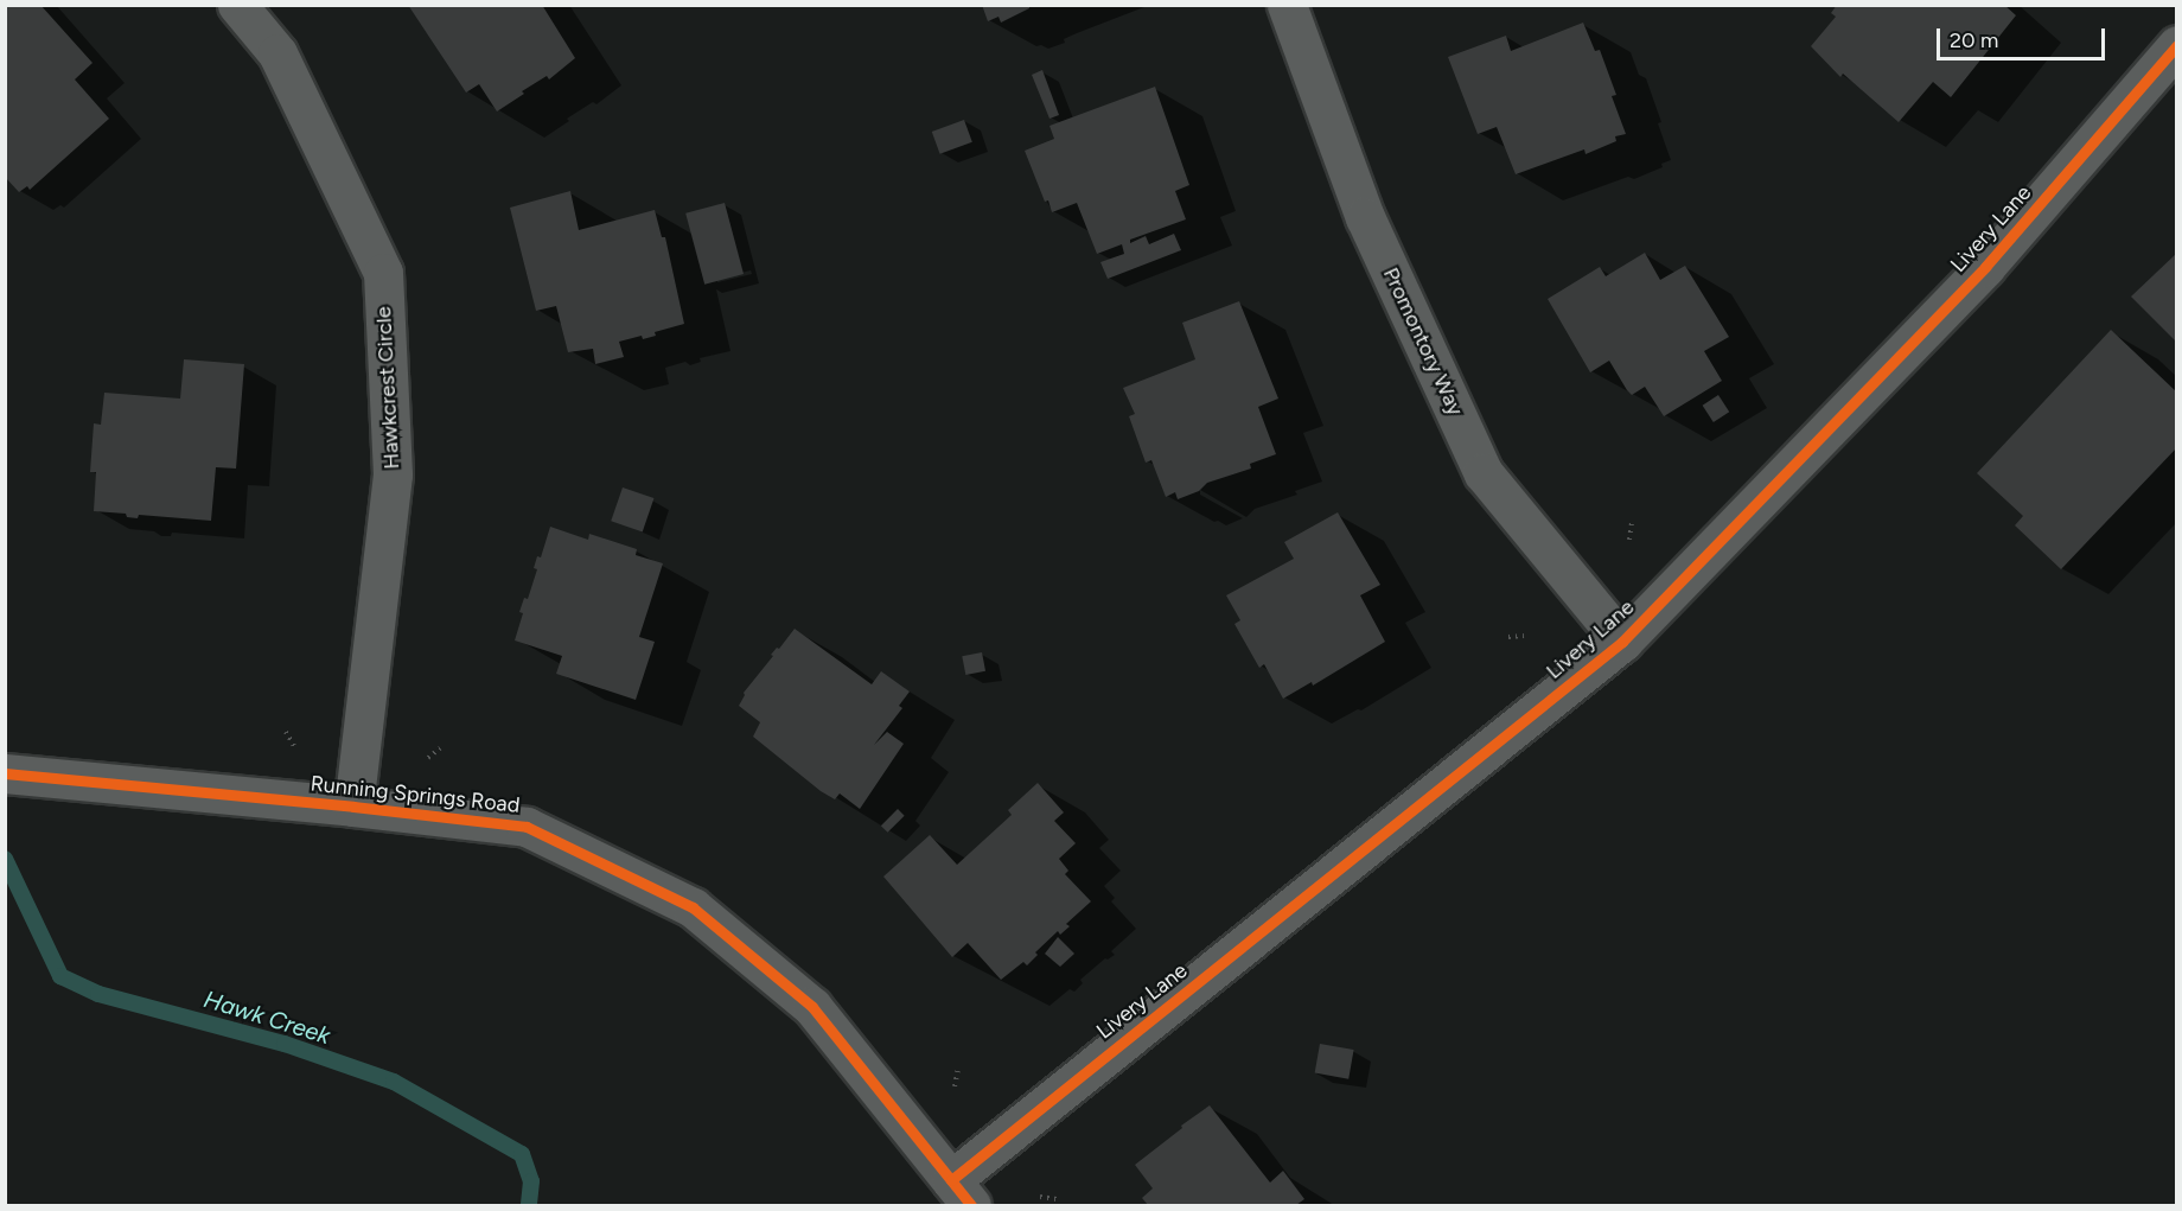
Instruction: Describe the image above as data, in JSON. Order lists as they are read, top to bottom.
{
  "streets": {
    "street": [
      "Livery Lane",
      "Promontory Way",
      "Hawkcrest Circle",
      "Running Springs Road"
    ]
  },
  "crossings": [
    ["Livery Lane", "Promontory Way"],
    ["Livery Lane", "Running Springs Road"],
    ["Hawkcrest Circle", "Running Springs Road"]
  ],
  "water": ["Hawk Creek"],
  "scale_bar": "20 m"
}
